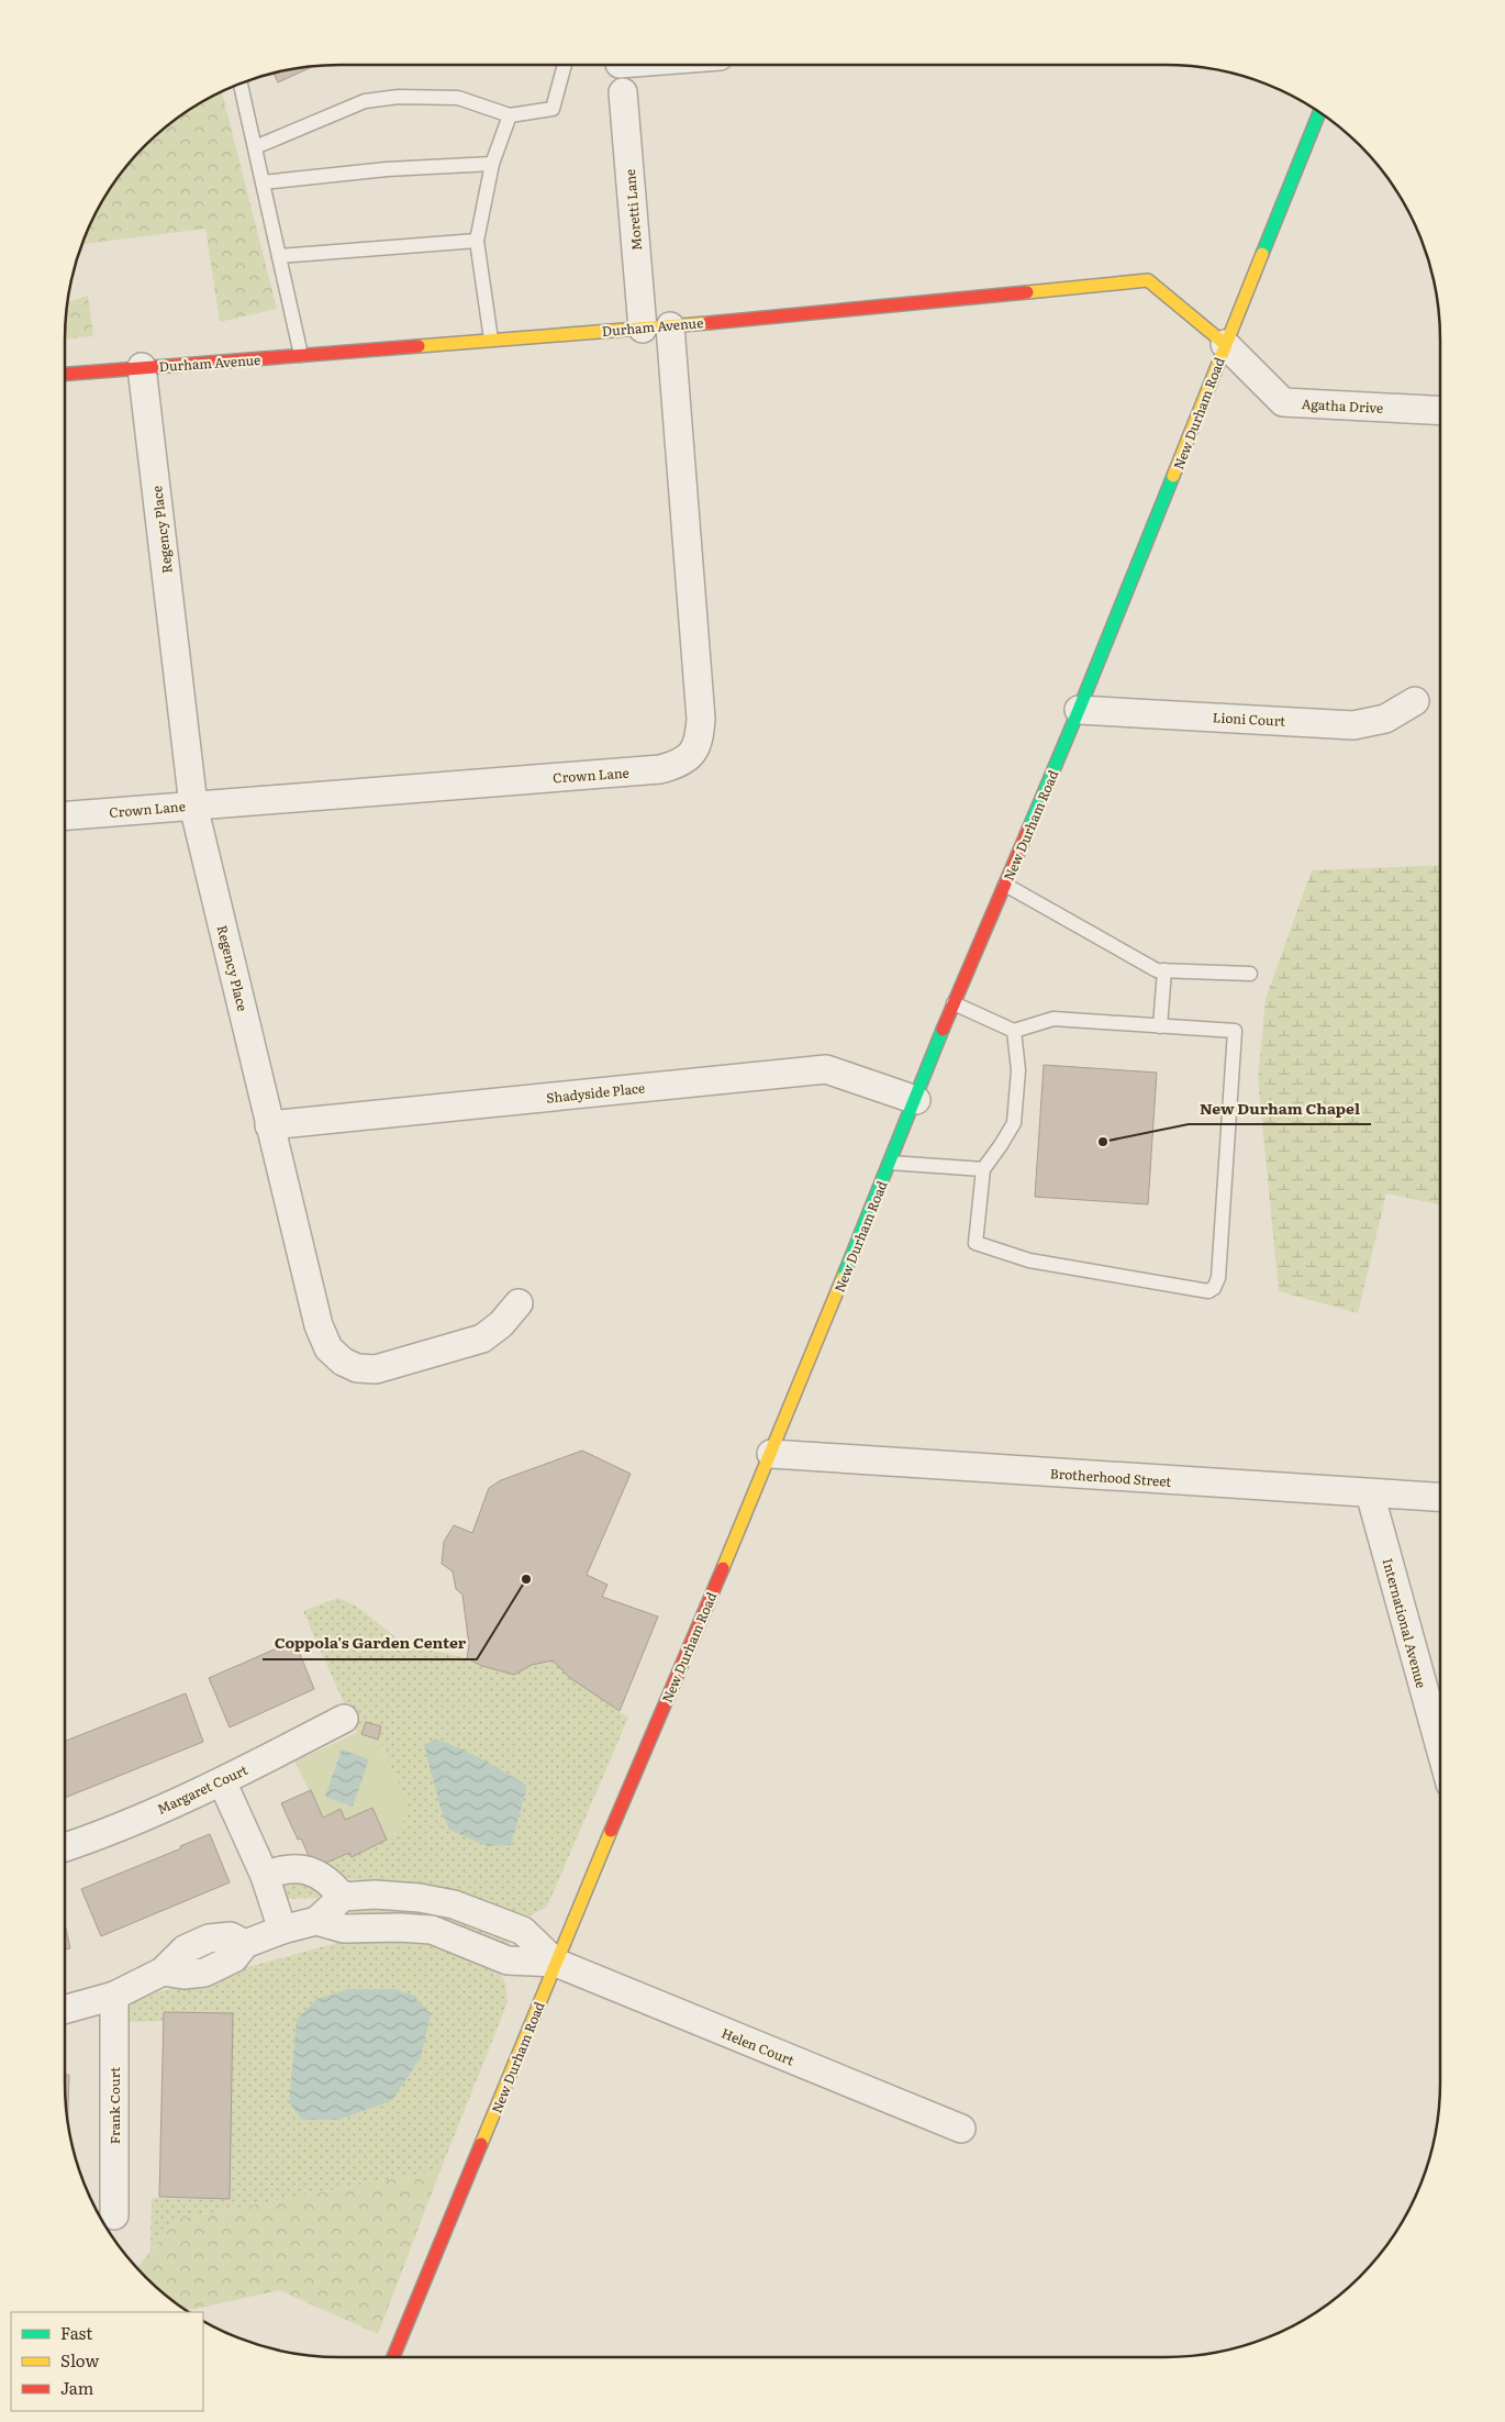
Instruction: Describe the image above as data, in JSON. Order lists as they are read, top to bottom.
{
  "streets": {
    "main road": ["Durham Avenue", "New Durham Road"],
    "street": [
      "Moretti Lane",
      "Agatha Drive",
      "Regency Place",
      "Lioni Court",
      "Crown Lane",
      "Shadyside Place",
      "Brotherhood Street",
      "International Avenue",
      "Margaret Court",
      "Helen Court",
      "Frank Court"
    ]
  },
  "crossings": [
    ["Moretti Lane", "Durham Avenue"],
    ["Durham Avenue", "Agatha Drive"],
    ["Durham Avenue", "New Durham Road"],
    ["Durham Avenue", "Regency Place"],
    ["Durham Avenue", "Crown Lane"],
    ["Agatha Drive", "New Durham Road"],
    ["New Durham Road", "Lioni Court"],
    ["New Durham Road", "Shadyside Place"],
    ["New Durham Road", "Brotherhood Street"],
    ["New Durham Road", "Helen Court"],
    ["Regency Place", "Crown Lane"],
    ["Regency Place", "Shadyside Place"],
    ["Brotherhood Street", "International Avenue"]
  ],
  "places": ["New Durham Chapel", "Coppola's Garden Center"],
  "legend": ["Fast", "Slow", "Jam"]
}
